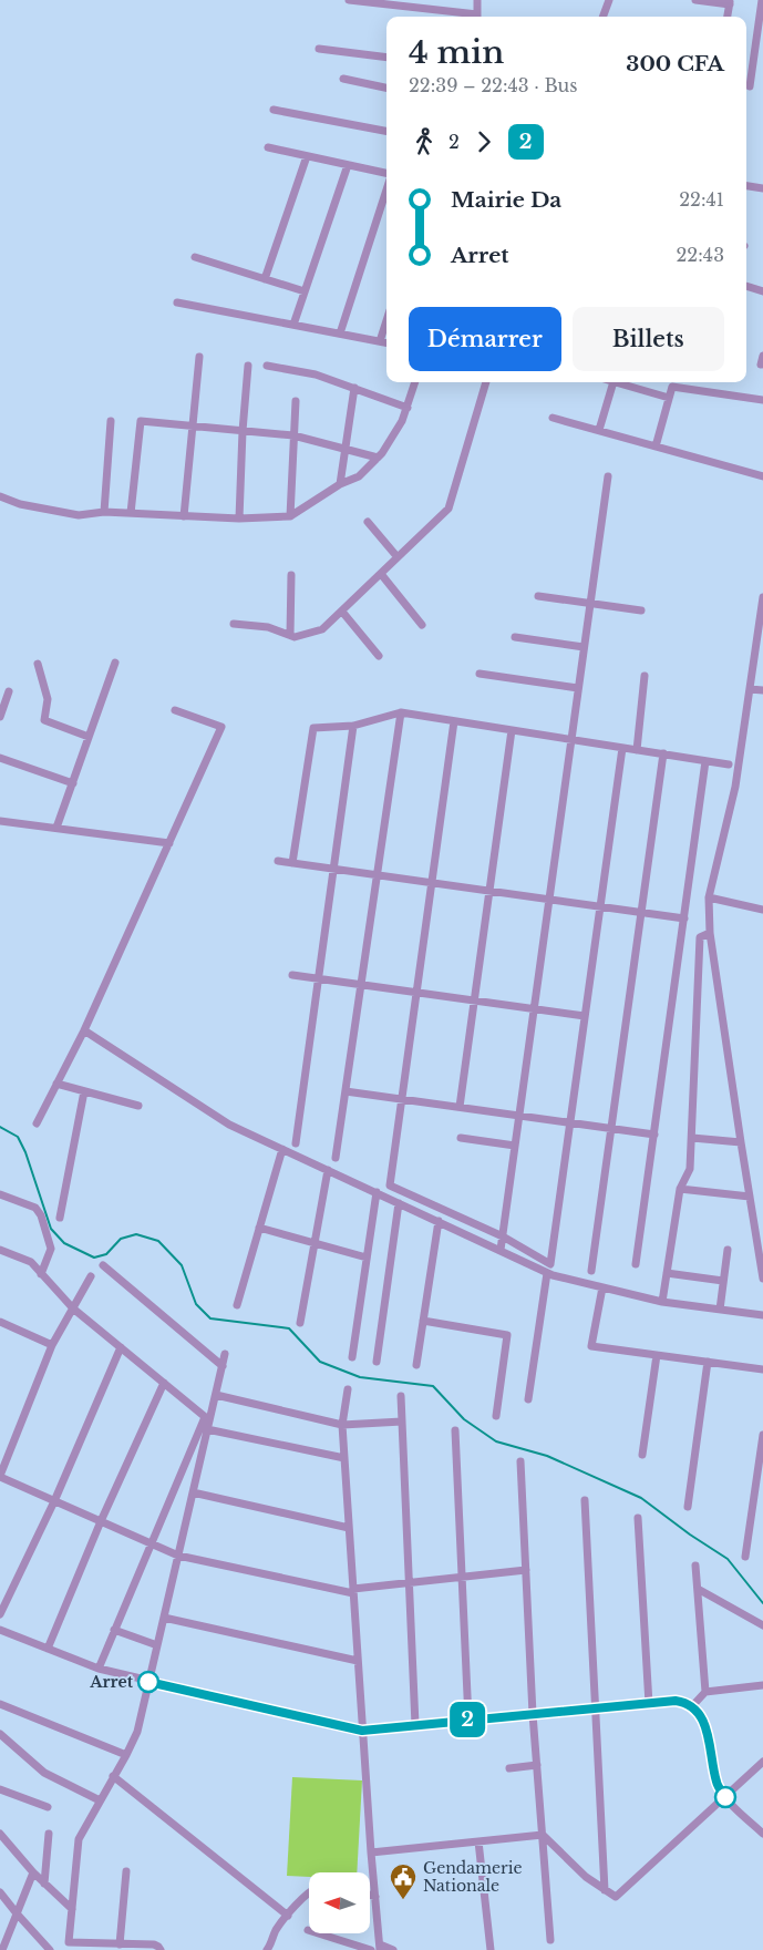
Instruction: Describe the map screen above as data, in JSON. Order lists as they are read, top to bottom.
{
  "places": {
    "other": ["Arret"],
    "public building": ["Gendamerie Nationale"]
  },
  "lines": ["bus line 2"],
  "north": "left",
  "page": {
    "on_map": "2",
    "heading": ["4 min", "22:39 – 22:43 · Bus", "300 CFA"],
    "legs": ["2", "2"],
    "list": [
      {
        "name": "Mairie Da",
        "value": "22:41"
      },
      {
        "name": "Arret",
        "value": "22:43"
      }
    ],
    "buttons": ["Démarrer", "Billets"]
  }
}
